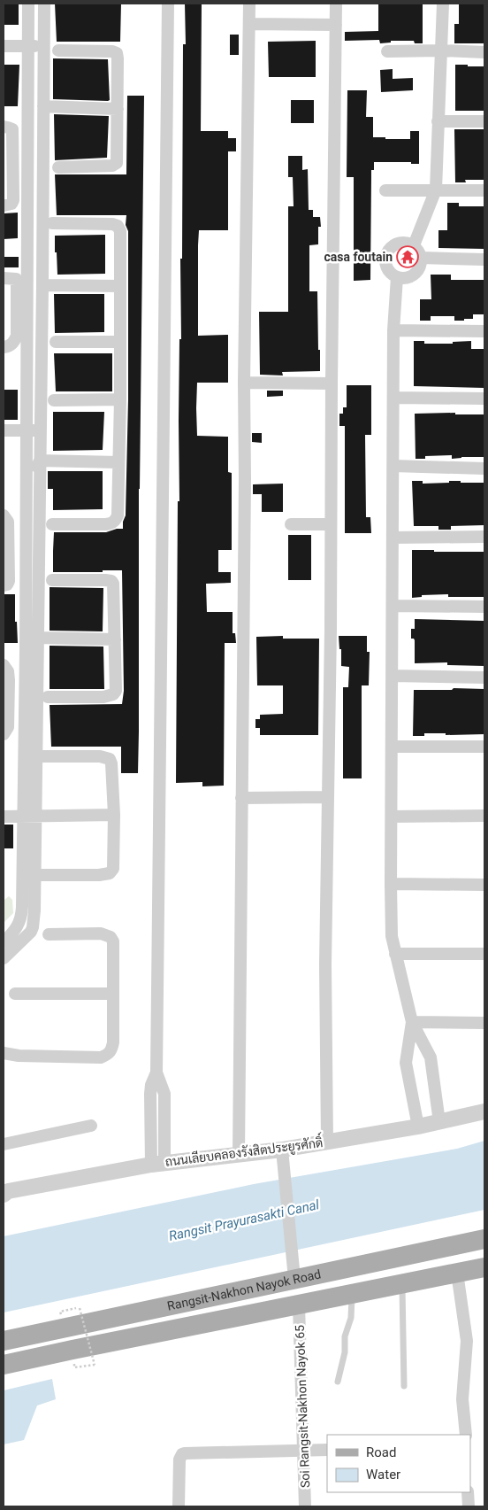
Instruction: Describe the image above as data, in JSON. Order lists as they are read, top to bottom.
{
  "streets": {
    "main road": ["Rangsit-Nakhon Nayok Road"],
    "street": ["ถนนเลียบคลองรังสิตประยูรศักดิ์", "Soi Rangsit-Nakhon Nayok 65"]
  },
  "crossings": [
    ["Rangsit-Nakhon Nayok Road", "Soi Rangsit-Nakhon Nayok 65"]
  ],
  "water": ["Rangsit Prayurasakti Canal"],
  "places": {
    "temple": ["casa foutain"]
  },
  "legend": ["Road", "Water"]
}
